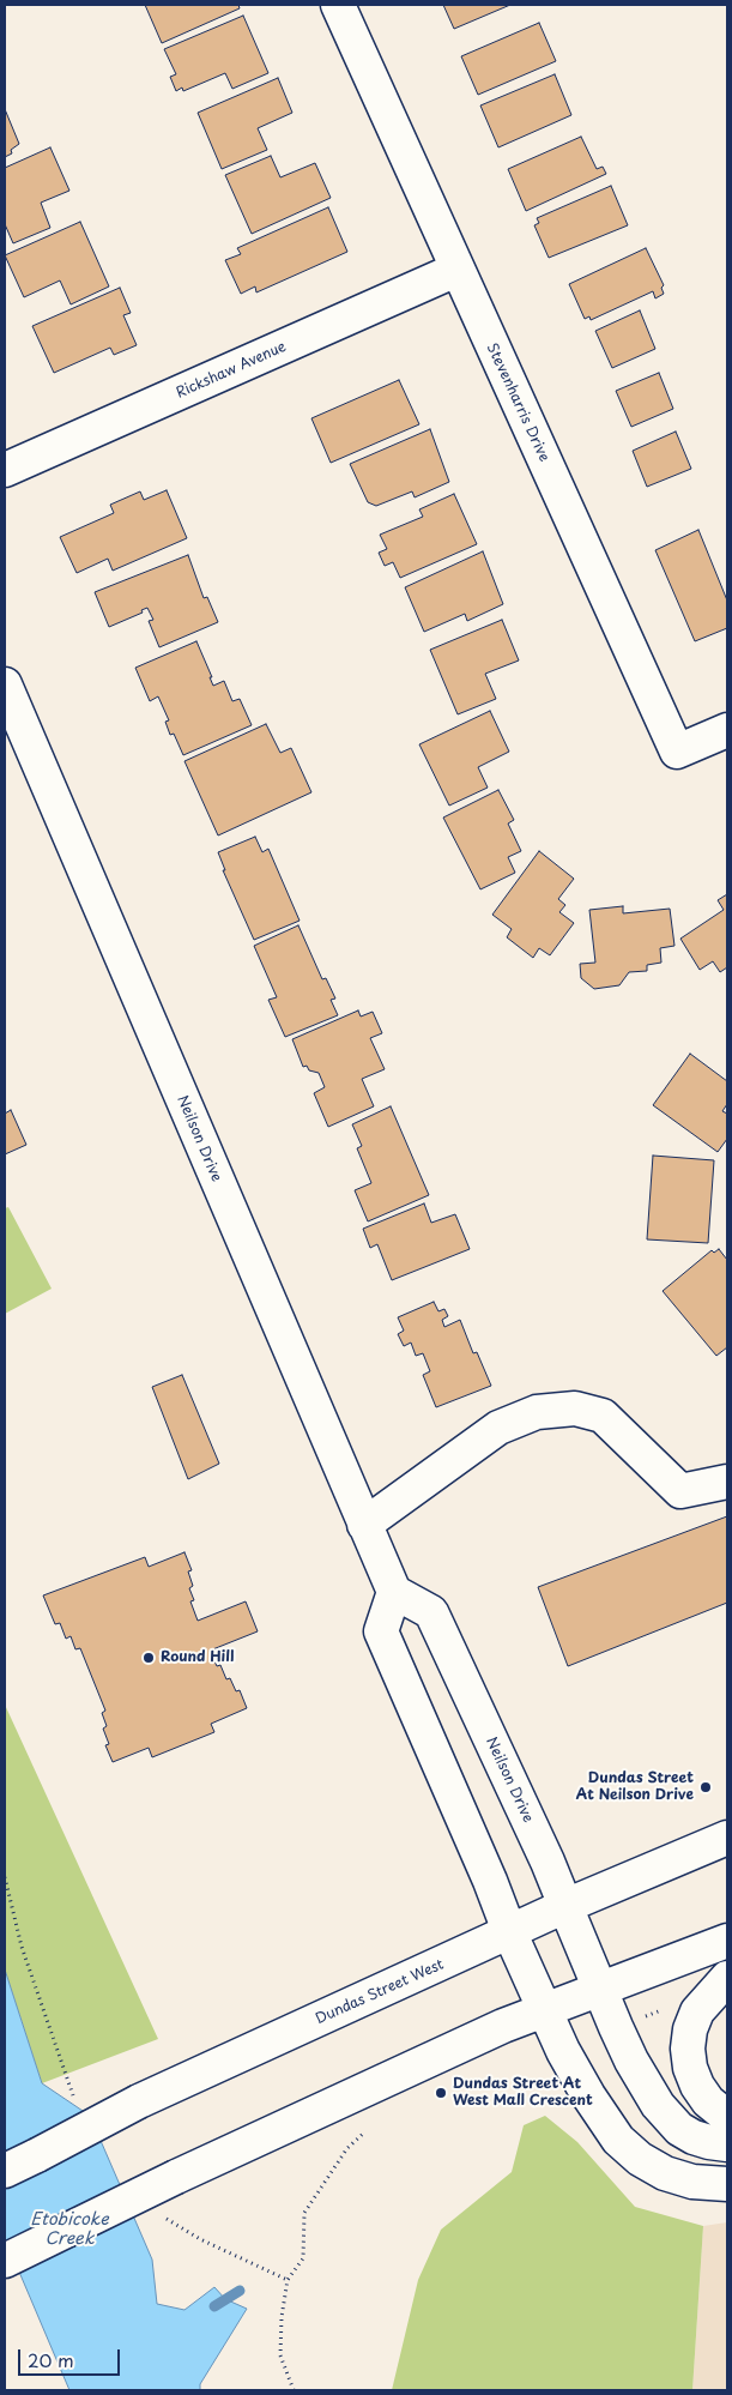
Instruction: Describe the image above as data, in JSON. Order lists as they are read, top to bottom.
{
  "streets": {
    "street": [
      "Rickshaw Avenue",
      "Stevenharris Drive",
      "Neilson Drive",
      "Dundas Street West"
    ]
  },
  "crossings": [
    ["Rickshaw Avenue", "Stevenharris Drive"],
    ["Neilson Drive", "Dundas Street West"]
  ],
  "water": ["Etobicoke Creek"],
  "places": ["Round Hill", "Dundas Street At Neilson Drive", "Dundas Street At West Mall Crescent"],
  "scale_bar": "20 m"
}
